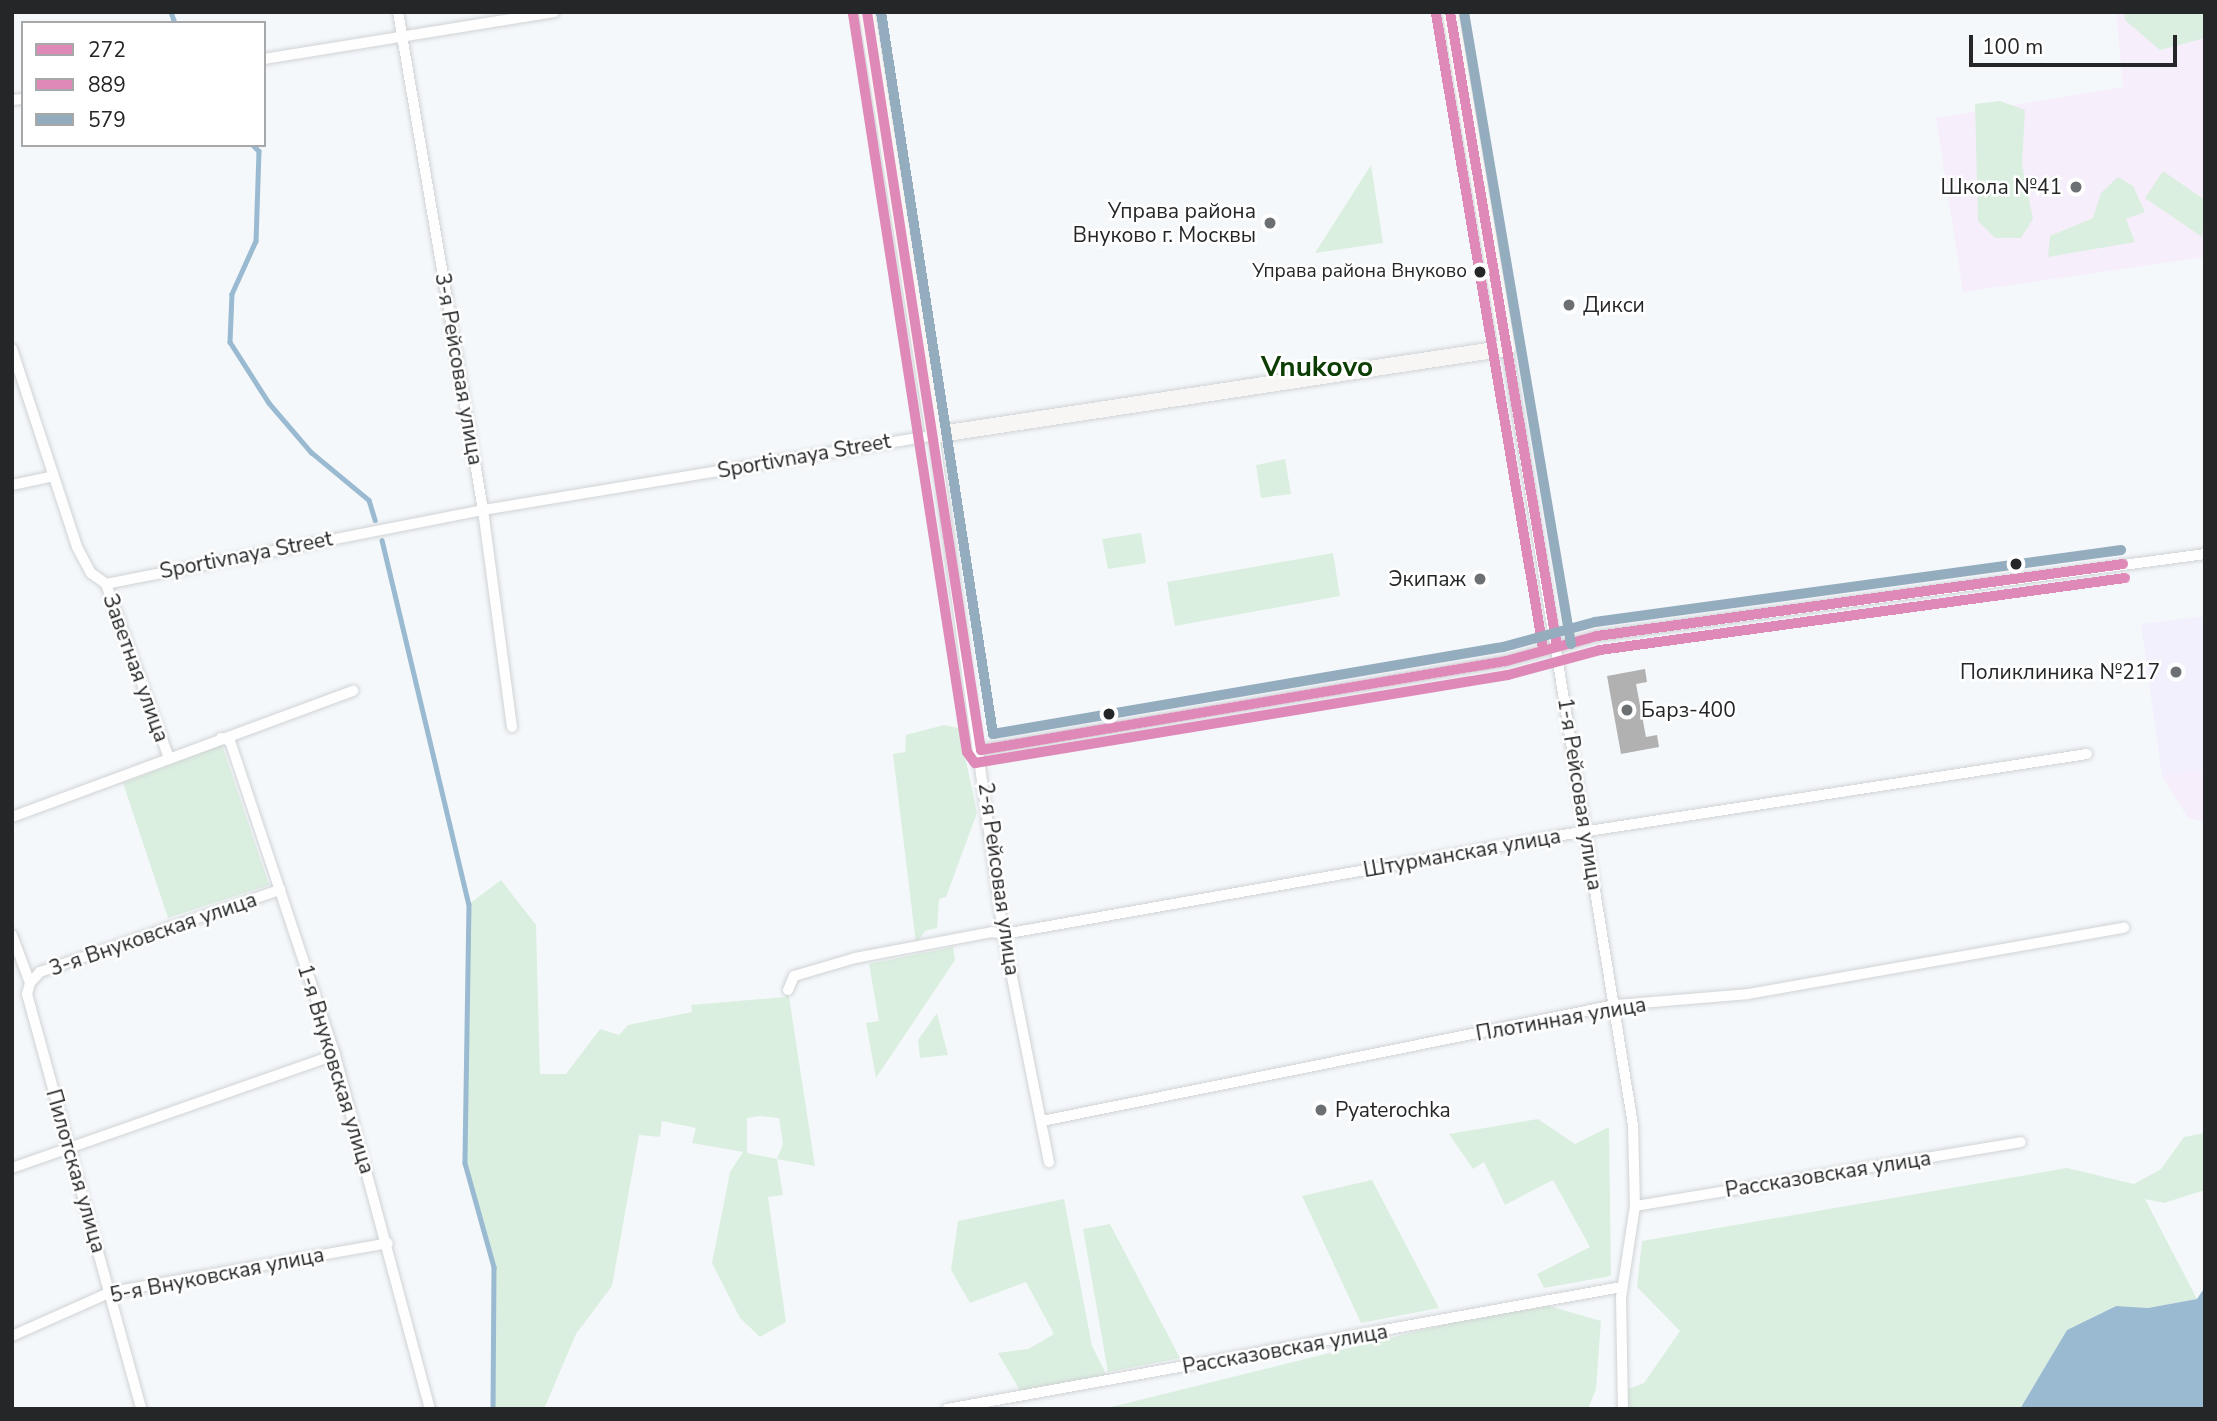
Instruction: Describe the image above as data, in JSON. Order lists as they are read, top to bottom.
{
  "streets": {
    "street": [
      "3-я Рейсовая улица",
      "Sportivnaya Street",
      "Заветная улица",
      "1-я Рейсовая улица",
      "Штурманская улица",
      "2-я Рейсовая улица",
      "3-я Внуковская улица",
      "Плотинная улица",
      "1-я Внуковская улица",
      "Пилотская улица",
      "Рассказовская улица",
      "5-я Внуковская улица"
    ]
  },
  "crossings": [
    ["3-я Рейсовая улица", "Sportivnaya Street"],
    ["Sportivnaya Street", "Заветная улица"],
    ["Sportivnaya Street", "1-я Рейсовая улица"],
    ["Sportivnaya Street", "2-я Рейсовая улица"],
    ["1-я Рейсовая улица", "Штурманская улица"],
    ["1-я Рейсовая улица", "Плотинная улица"],
    ["1-я Рейсовая улица", "Рассказовская улица"],
    ["Штурманская улица", "2-я Рейсовая улица"],
    ["2-я Рейсовая улица", "Плотинная улица"],
    ["3-я Внуковская улица", "1-я Внуковская улица"],
    ["3-я Внуковская улица", "Пилотская улица"],
    ["1-я Внуковская улица", "5-я Внуковская улица"],
    ["Пилотская улица", "5-я Внуковская улица"]
  ],
  "districts": ["Vnukovo"],
  "places": [
    "Школа №41",
    "Управа района Внуково г. Москвы",
    "Управа района Внуково",
    "Дикси",
    "Экипаж",
    "Поликлиника №217",
    "Барз-400",
    "Pyaterochka"
  ],
  "lines": ["transit line 272", "transit line 579", "transit line 889"],
  "legend": ["272", "889", "579"],
  "scale_bar": "100 m"
}
